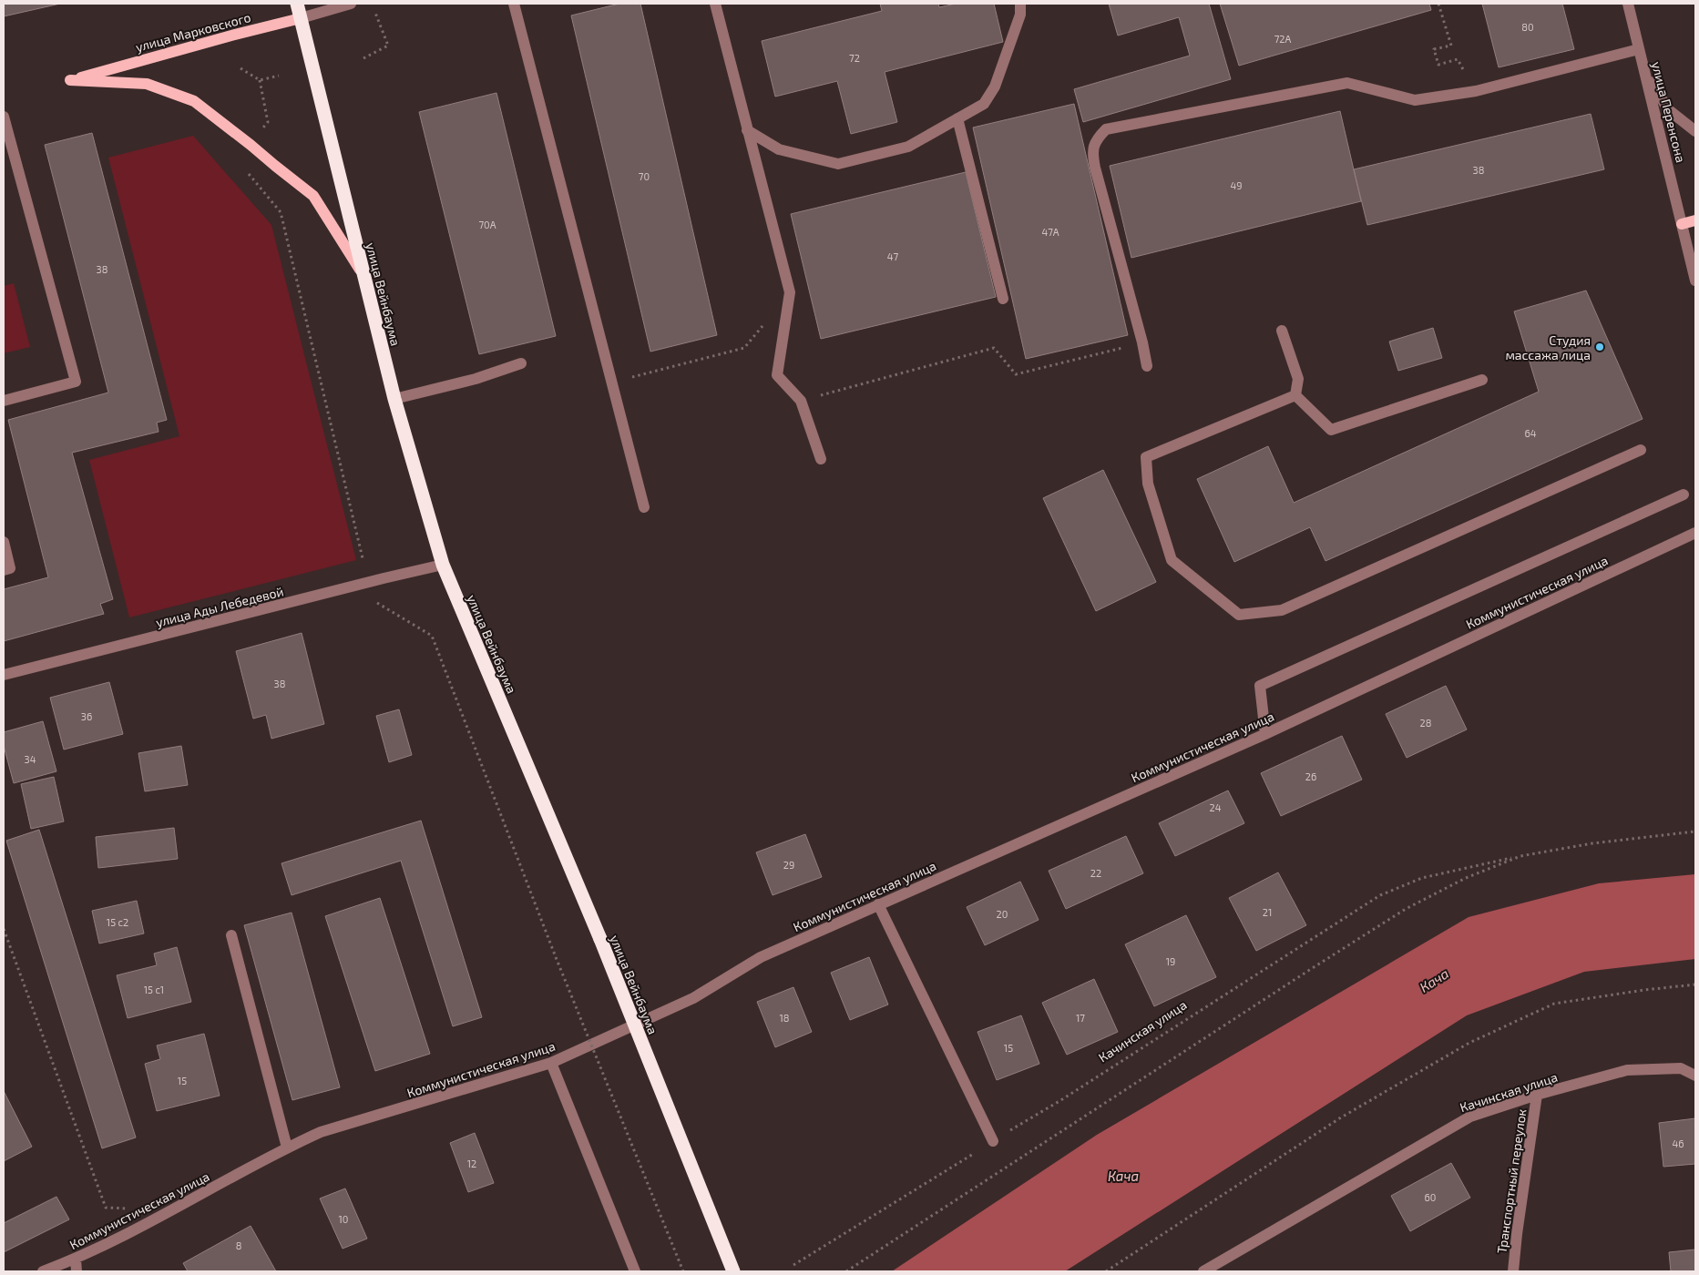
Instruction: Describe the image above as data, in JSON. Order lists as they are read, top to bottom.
{
  "streets": {
    "highway": ["улица Вейнбаума"],
    "main road": ["улица Марковского"],
    "street": [
      "улица Перенсона",
      "Коммунистическая улица",
      "улица Ады Лебедевой",
      "Качинская улица",
      "Транспортный переулок"
    ]
  },
  "crossings": [
    ["улица Марковского", "улица Вейнбаума"],
    ["улица Вейнбаума", "улица Ады Лебедевой"],
    ["Качинская улица", "Транспортный переулок"]
  ],
  "water": ["Кача"],
  "places": ["Студия массажа лица"],
  "house_numbers": [
    "80",
    "72А",
    "72",
    "38",
    "70",
    "49",
    "70А",
    "47А",
    "47",
    "38",
    "64",
    "38",
    "36",
    "28",
    "34",
    "26",
    "24",
    "29",
    "22",
    "21",
    "20",
    "15 с2",
    "19",
    "15 с1",
    "18",
    "17",
    "15",
    "15",
    "46",
    "12",
    "60",
    "10",
    "8"
  ]
}
